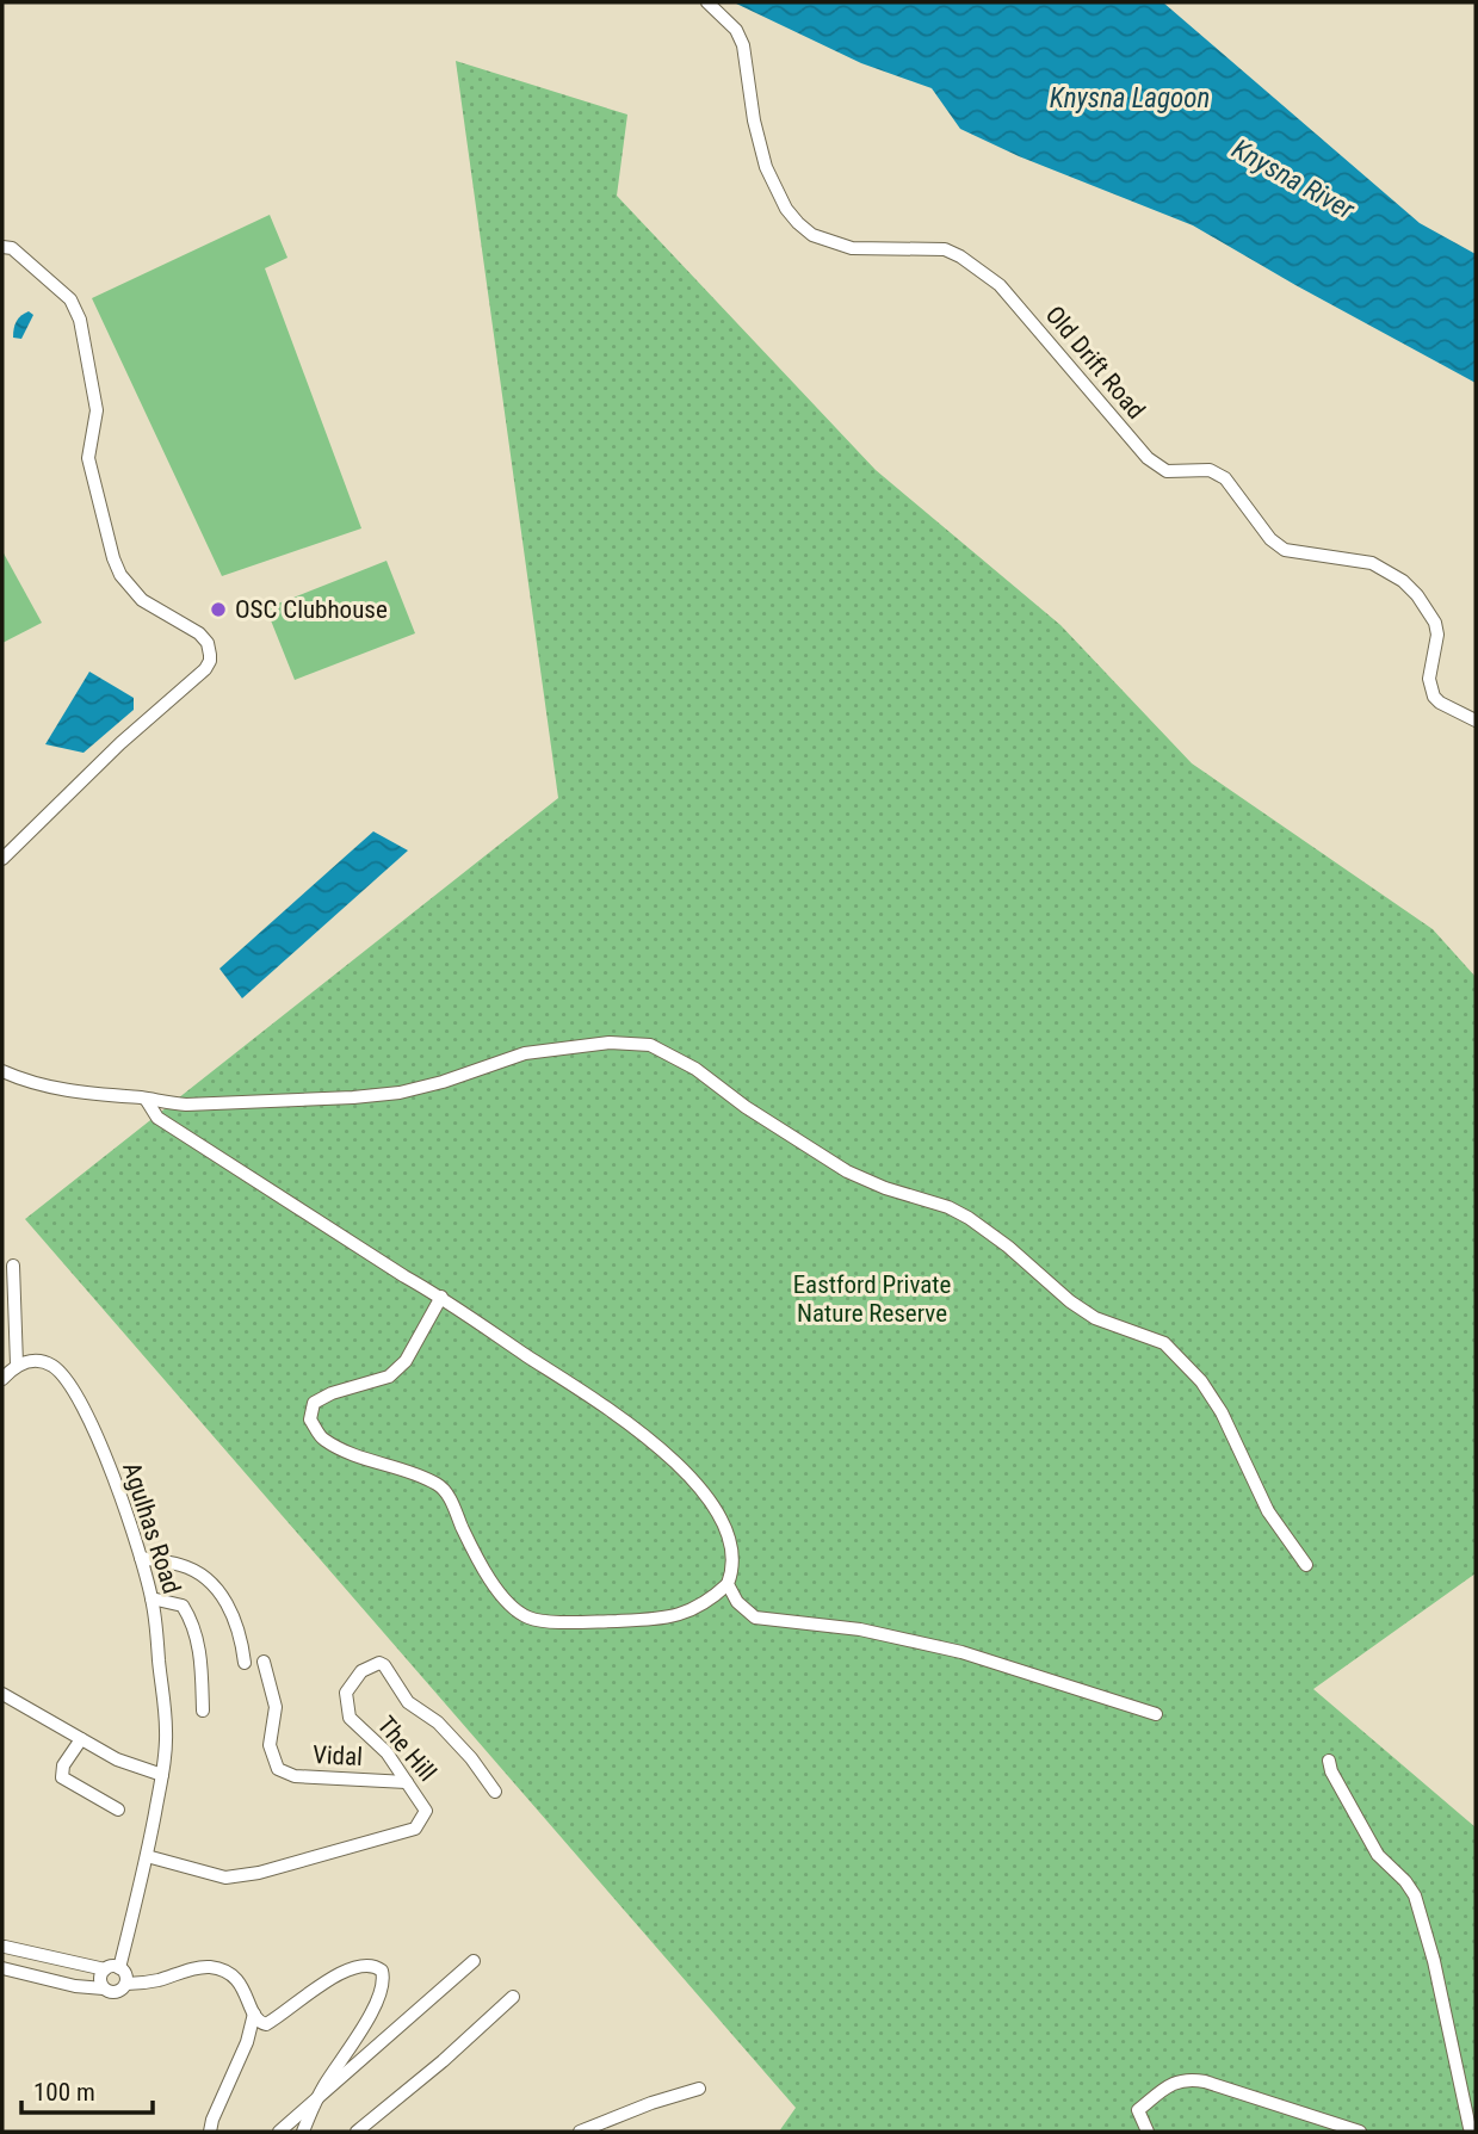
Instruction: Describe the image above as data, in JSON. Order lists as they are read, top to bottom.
{
  "streets": {
    "street": [
      "Old Drift Road",
      "Agulhas Road",
      "The Hill",
      "Vidal"
    ]
  },
  "crossings": [
    ["Agulhas Road", "The Hill"],
    ["The Hill", "Vidal"]
  ],
  "water": ["Knysna Lagoon", "Knysna River"],
  "parks": ["Eastford Private Nature Reserve"],
  "places": ["OSC Clubhouse"],
  "scale_bar": "100 m"
}
